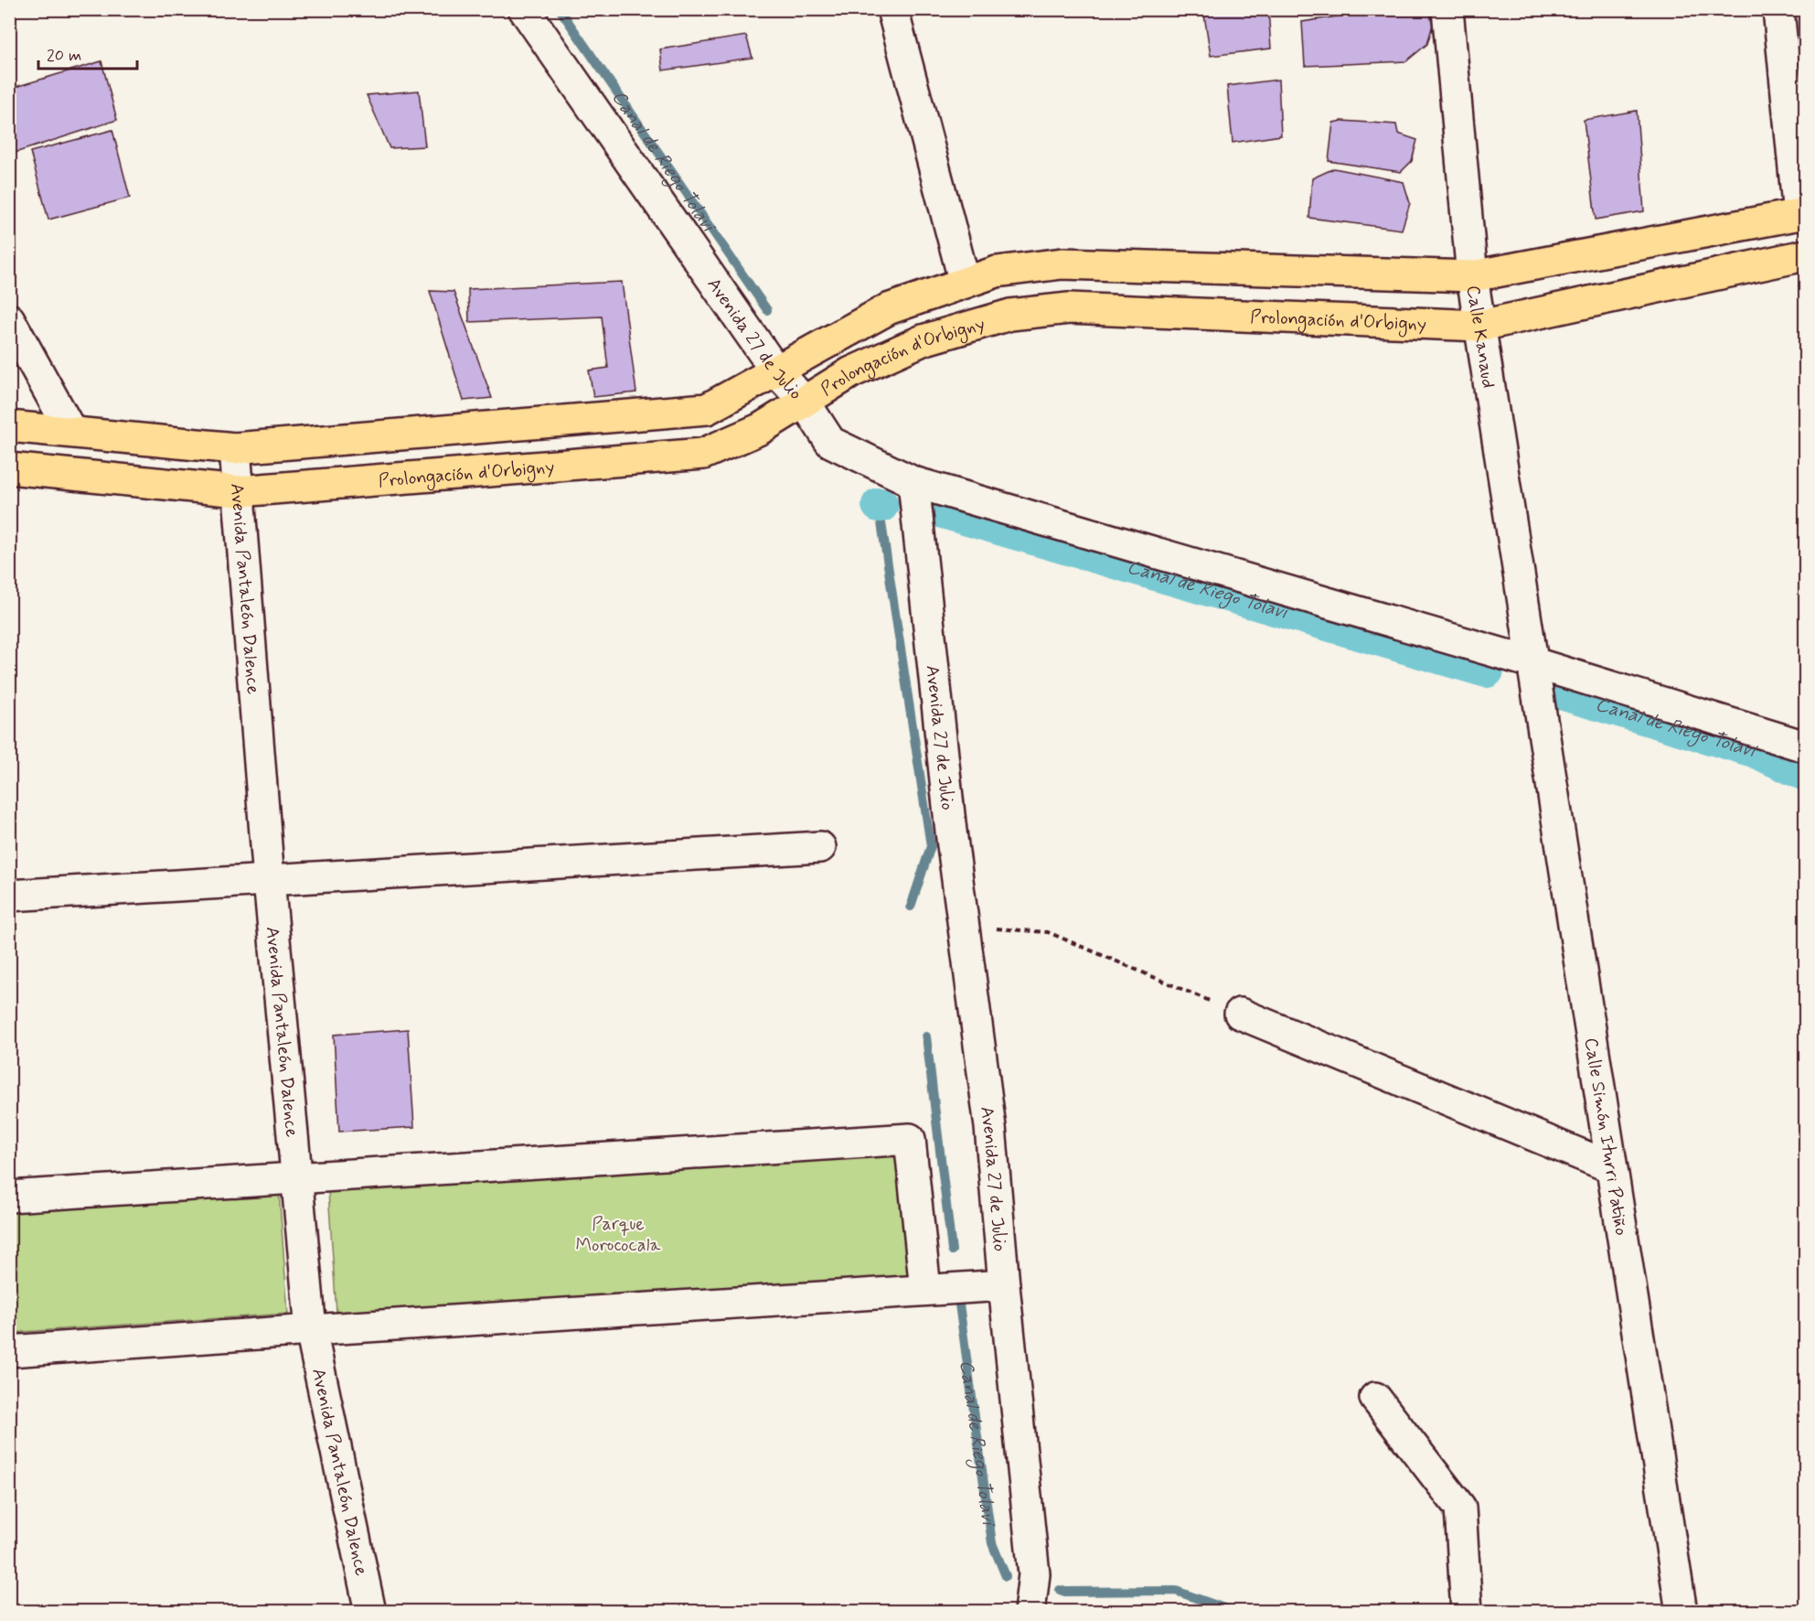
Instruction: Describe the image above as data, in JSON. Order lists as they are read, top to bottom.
{
  "streets": {
    "main road": ["Prolongación d'Orbigny"],
    "street": [
      "Calle Kanaud",
      "Avenida 27 de Julio",
      "Avenida Pantaleón Dalence",
      "Calle Simón Iturri Patiño"
    ]
  },
  "crossings": [
    ["Prolongación d'Orbigny", "Calle Kanaud"],
    ["Prolongación d'Orbigny", "Avenida 27 de Julio"],
    ["Prolongación d'Orbigny", "Avenida Pantaleón Dalence"],
    ["Calle Kanaud", "Calle Simón Iturri Patiño"]
  ],
  "water": ["Canal de Riego Tolavi"],
  "parks": ["Parque Morococala"],
  "scale_bar": "20 m"
}
